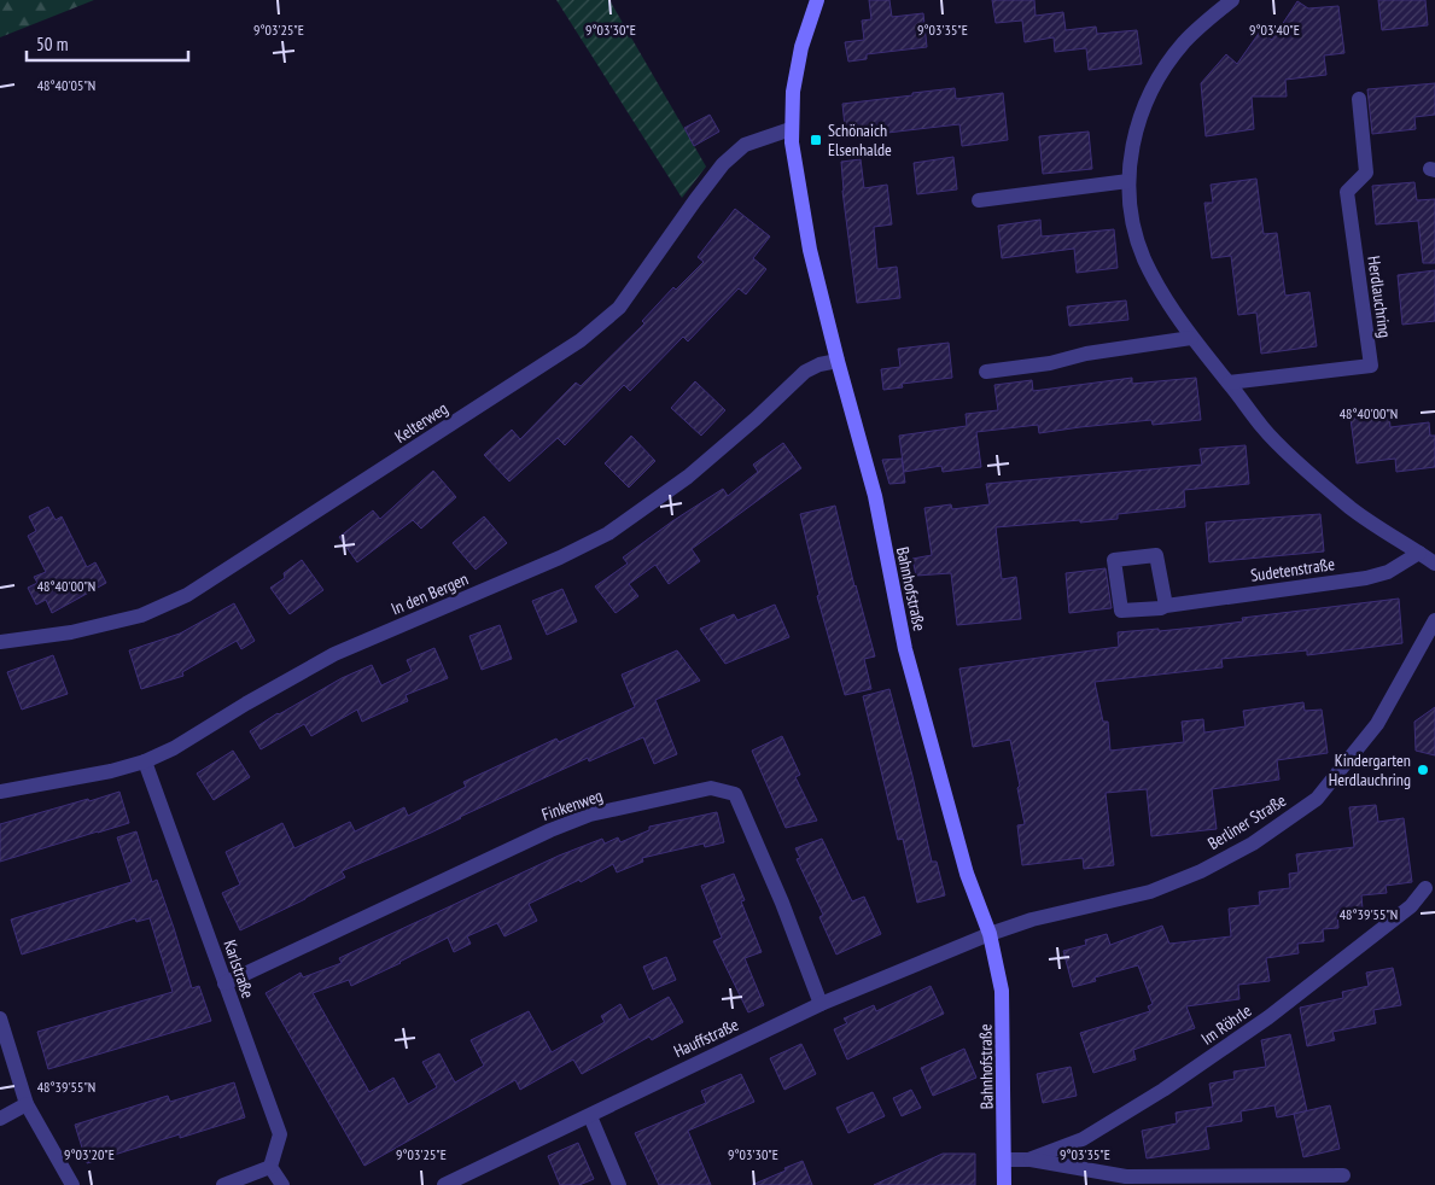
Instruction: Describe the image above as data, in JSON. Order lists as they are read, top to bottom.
{
  "streets": {
    "street": [
      "Herdlauchring",
      "Kelterweg",
      "Sudetenstraße",
      "Bahnhofstraße",
      "In den Bergen",
      "Finkenweg",
      "Berliner Straße",
      "Karlstraße",
      "Im Röhrle",
      "Hauffstraße"
    ]
  },
  "crossings": [
    ["Kelterweg", "Bahnhofstraße"],
    ["Bahnhofstraße", "In den Bergen"],
    ["Bahnhofstraße", "Berliner Straße"],
    ["Bahnhofstraße", "Im Röhrle"],
    ["Bahnhofstraße", "Hauffstraße"],
    ["In den Bergen", "Karlstraße"],
    ["Finkenweg", "Karlstraße"],
    ["Finkenweg", "Hauffstraße"],
    ["Berliner Straße", "Hauffstraße"]
  ],
  "places": {
    "transit": ["Schönaich Elsenhalde"],
    "other": ["Kindergarten Herdlauchring"]
  },
  "scale_bar": "50 m",
  "coordinates": [
    "9°03'25\"E",
    "9°03'30\"E",
    "9°03'35\"E",
    "9°03'40\"E",
    "48°40'05\"N",
    "48°40'00\"N",
    "48°39'55\"N",
    "9°03'20\"E"
  ]
}
